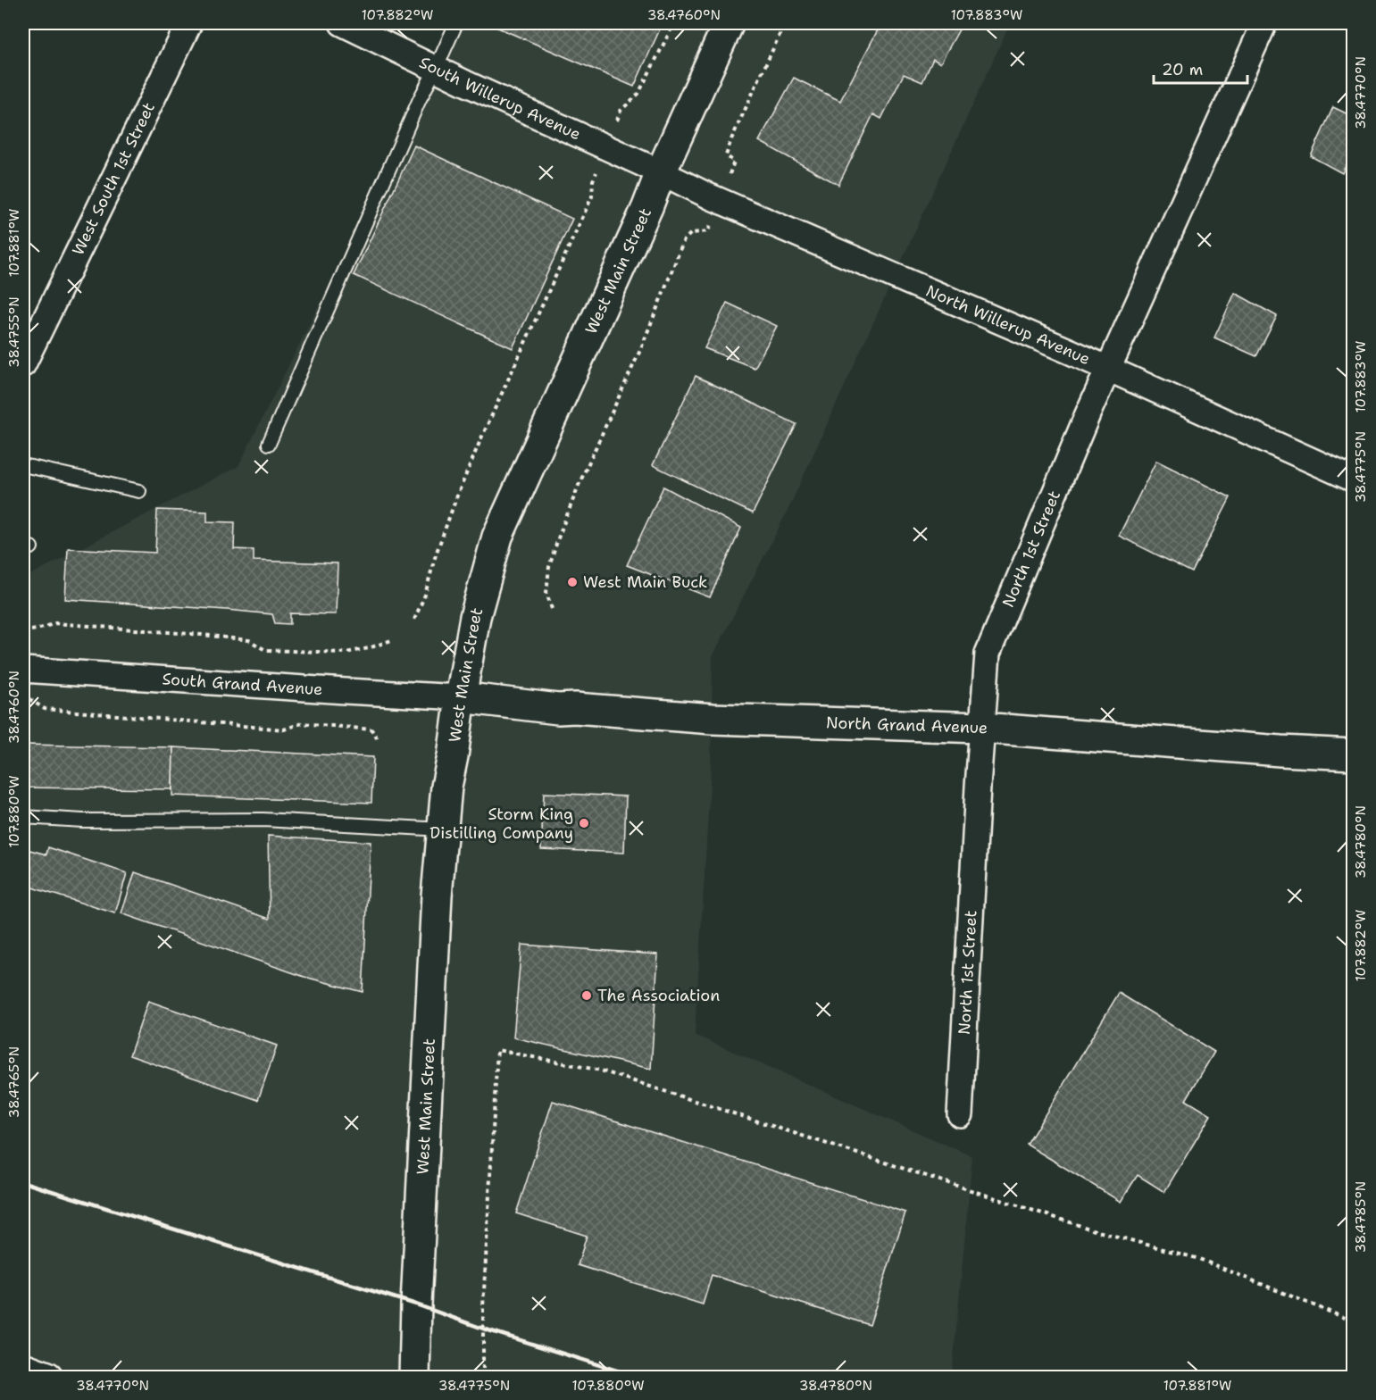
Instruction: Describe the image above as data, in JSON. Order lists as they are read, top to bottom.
{
  "streets": {
    "main road": ["West Main Street", "North Grand Avenue"],
    "street": [
      "South Willerup Avenue",
      "West South 1st Street",
      "North Willerup Avenue",
      "North 1st Street",
      "South Grand Avenue"
    ]
  },
  "crossings": [
    ["South Willerup Avenue", "West Main Street"],
    ["South Willerup Avenue", "North Willerup Avenue"],
    ["West Main Street", "North Willerup Avenue"],
    ["West Main Street", "South Grand Avenue"],
    ["West Main Street", "North Grand Avenue"],
    ["North Willerup Avenue", "North 1st Street"],
    ["North 1st Street", "North Grand Avenue"],
    ["South Grand Avenue", "North Grand Avenue"]
  ],
  "places": ["West Main Buck", "Storm King Distilling Company", "The Association"],
  "scale_bar": "20 m",
  "coordinates": [
    "107.882°W",
    "38.4760°N",
    "107.883°W",
    "38.4770°N",
    "107.881°W",
    "38.4755°N",
    "38.4775°N",
    "107.880°W",
    "38.4780°N",
    "38.4765°N",
    "38.4785°N"
  ]
}
